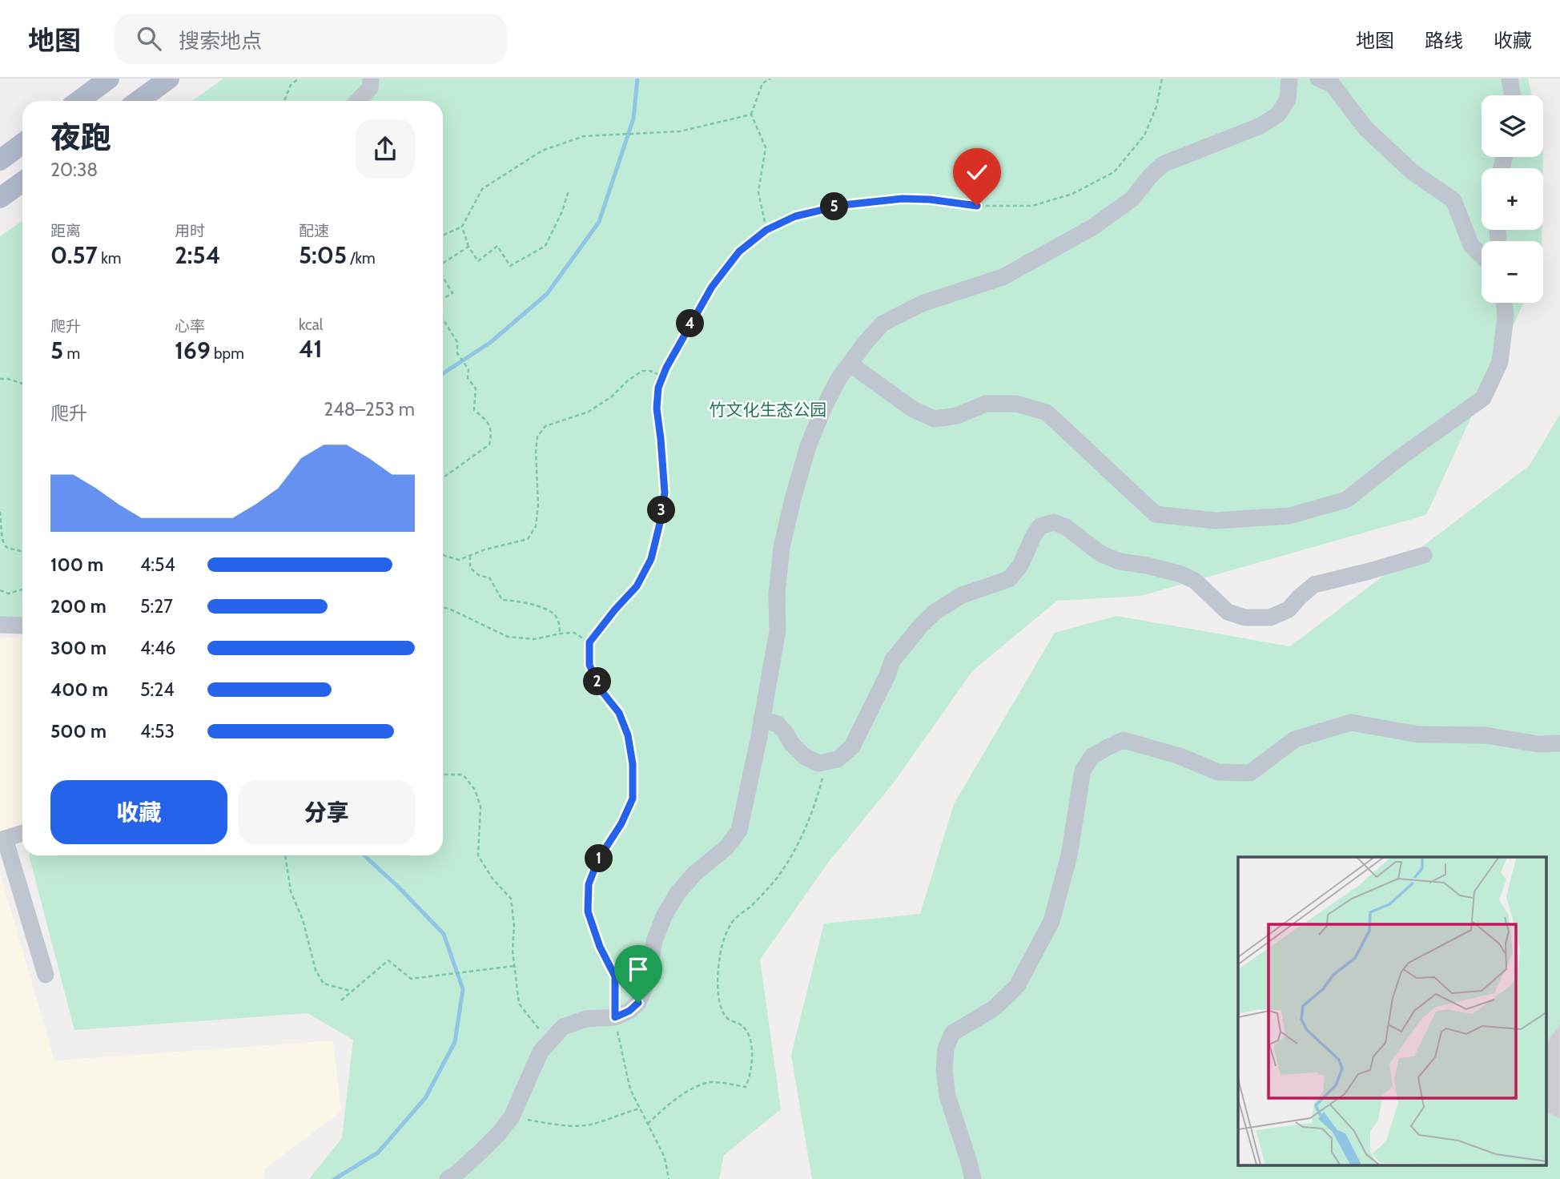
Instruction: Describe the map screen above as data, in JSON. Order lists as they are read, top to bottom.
{
  "parks": ["竹文化生态公园"],
  "page": {
    "header": "地图",
    "search": "搜索地点",
    "nav": ["地图", "路线", "收藏"],
    "map_buttons": ["+", "−"],
    "heading": ["夜跑", "20:38"],
    "pins": [
      "5",
      "4",
      "3",
      "2",
      "1"
    ],
    "stats": [
      ["距离", "0.57 km"],
      ["用时", "2:54"],
      ["配速", "5:05 /km"],
      ["爬升", "5 m"],
      ["心率", "169 bpm"],
      ["kcal", "41"]
    ],
    "chart": ["爬升", "248–253 m"],
    "list": [
      {
        "name": "100 m",
        "note": "4:54"
      },
      {
        "name": "200 m",
        "note": "5:27"
      },
      {
        "name": "300 m",
        "note": "4:46"
      },
      {
        "name": "400 m",
        "note": "5:24"
      },
      {
        "name": "500 m",
        "note": "4:53"
      }
    ],
    "buttons": ["收藏", "分享"]
  }
}
